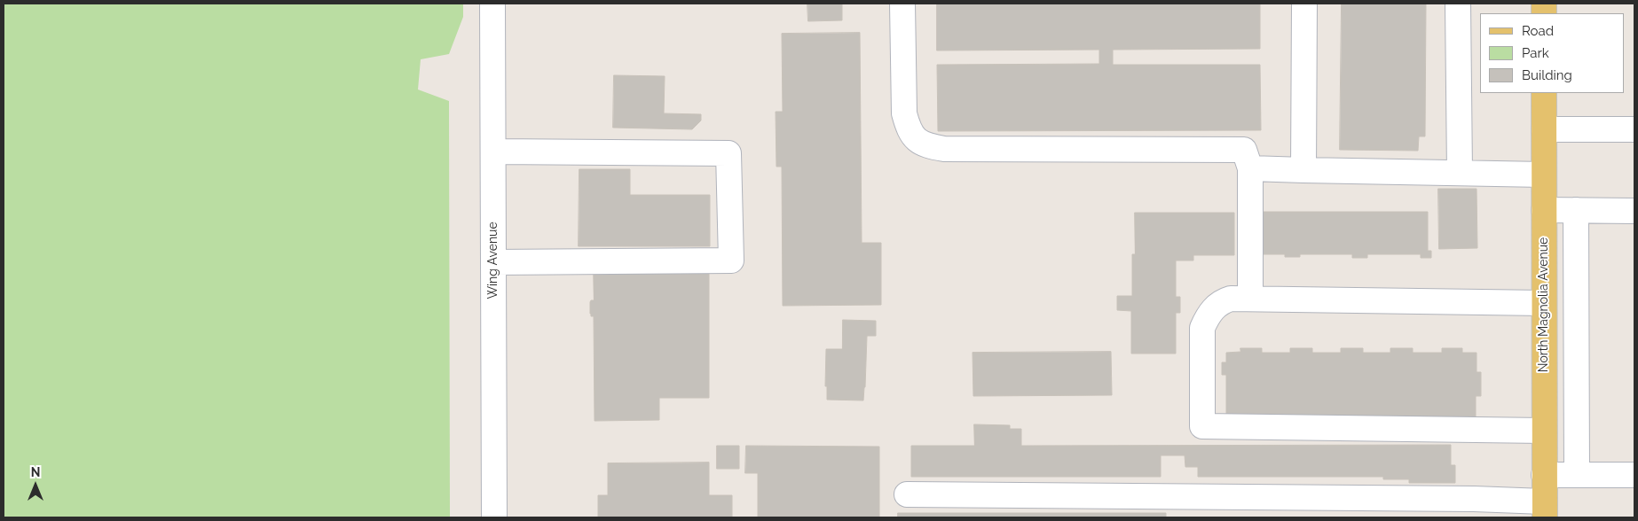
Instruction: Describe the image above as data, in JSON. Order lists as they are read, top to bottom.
{
  "streets": {
    "main road": ["North Magnolia Avenue"],
    "street": ["Wing Avenue"]
  },
  "legend": ["Road", "Park", "Building"],
  "north": "top"
}
